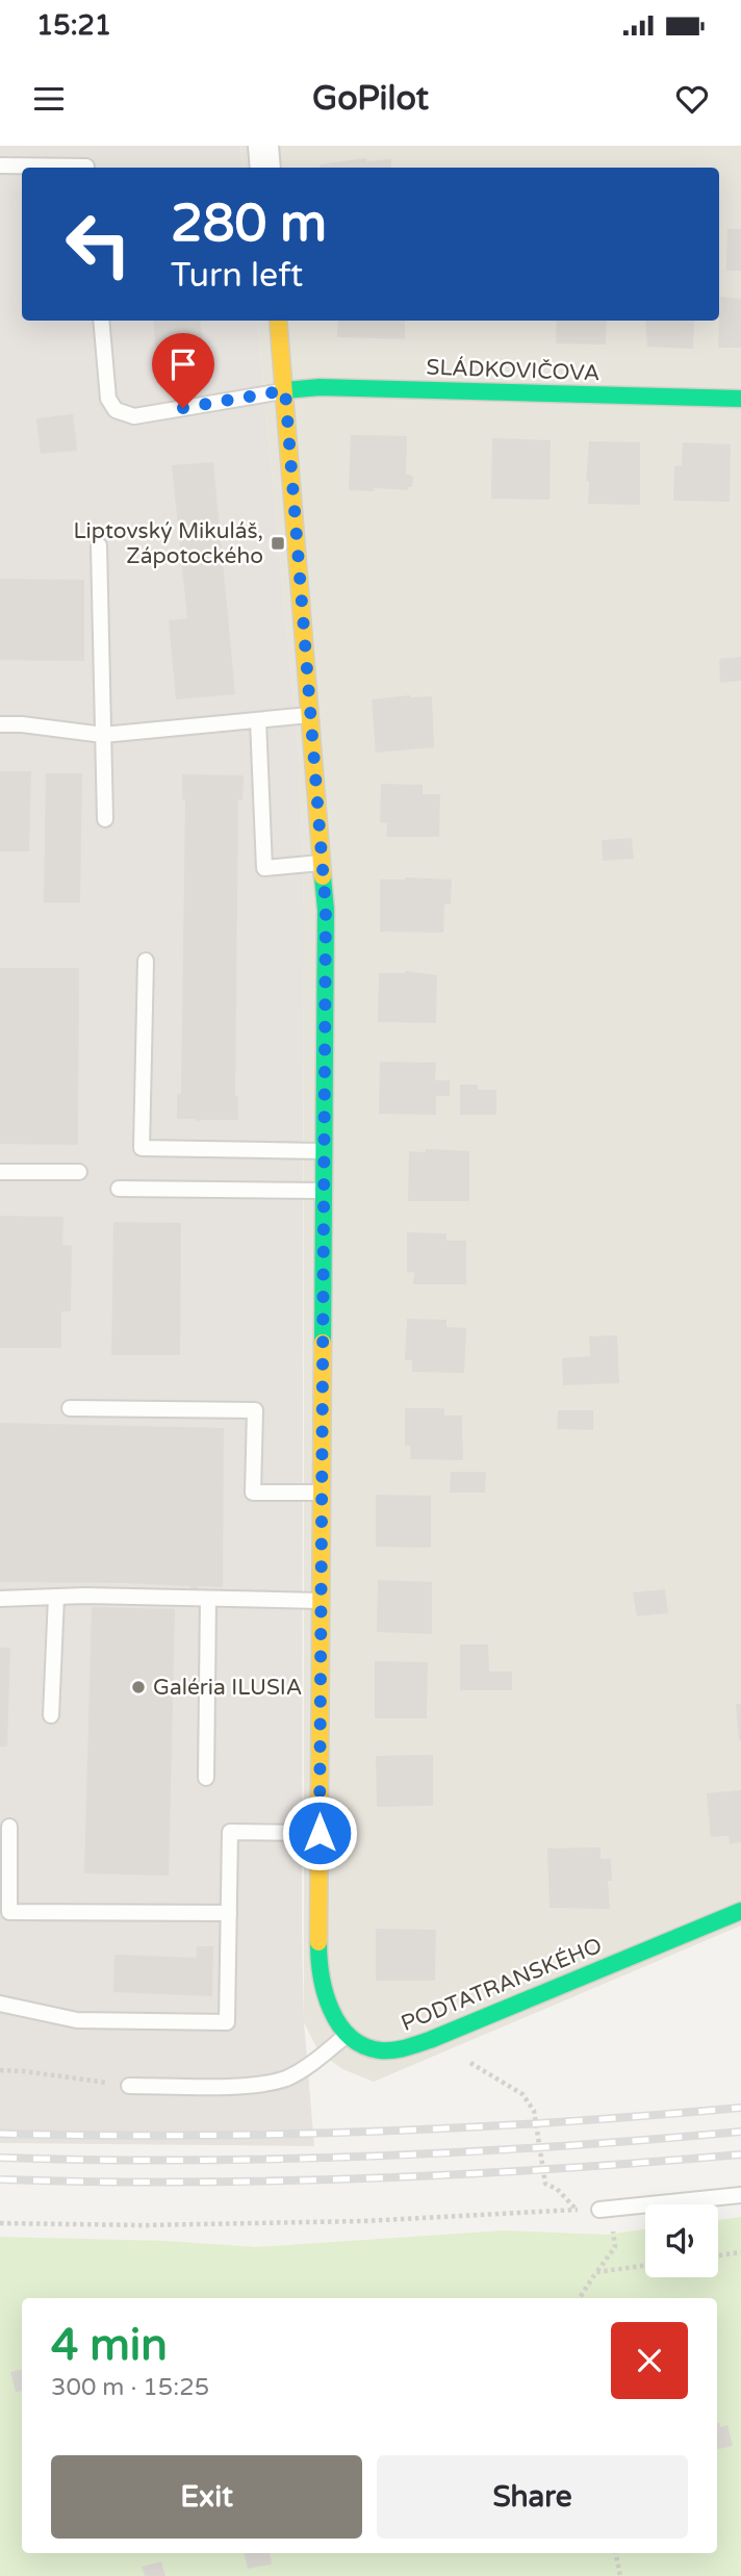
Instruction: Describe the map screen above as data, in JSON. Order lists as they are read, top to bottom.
{
  "streets": {
    "street": ["SLÁDKOVIČOVA", "PODTATRANSKÉHO"]
  },
  "crossings": [
    ["SLÁDKOVIČOVA", "PODTATRANSKÉHO"]
  ],
  "places": {
    "transit": ["Liptovský Mikuláš, Zápotockého"],
    "other": ["Galéria ILUSIA"]
  },
  "page": {
    "status": "15:21",
    "header": "GoPilot",
    "turn": ["280 m", "Turn left"],
    "heading": ["4 min", "300 m · 15:25"],
    "buttons": ["Exit", "Share"]
  }
}
